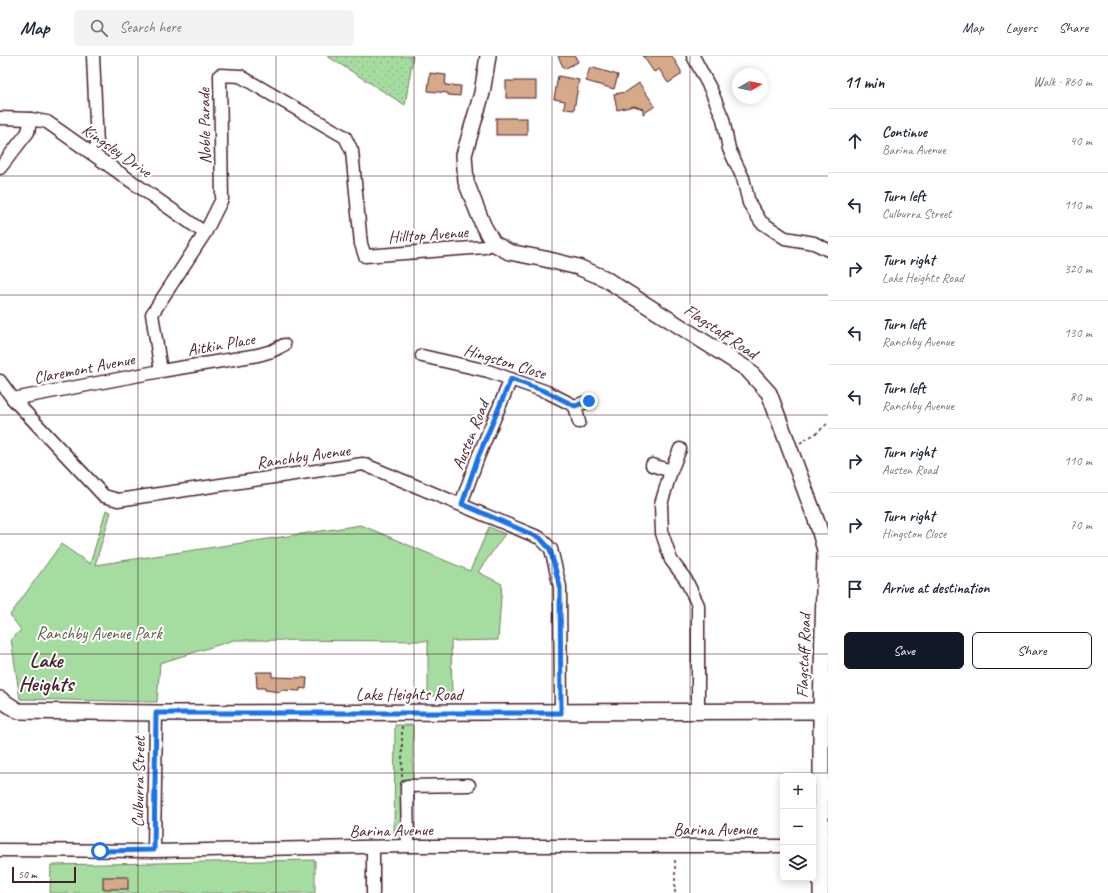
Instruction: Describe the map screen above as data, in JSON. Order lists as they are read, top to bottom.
{
  "streets": {
    "main road": ["Flagstaff Road", "Lake Heights Road"],
    "street": [
      "Noble Parade",
      "Kingsley Drive",
      "Hilltop Avenue",
      "Aitkin Place",
      "Hingston Close",
      "Claremont Avenue",
      "Austen Road",
      "Ranchby Avenue",
      "Culburra Street",
      "Barina Avenue"
    ]
  },
  "crossings": [
    ["Noble Parade", "Kingsley Drive"],
    ["Noble Parade", "Hilltop Avenue"],
    ["Noble Parade", "Aitkin Place"],
    ["Noble Parade", "Claremont Avenue"],
    ["Hilltop Avenue", "Flagstaff Road"],
    ["Flagstaff Road", "Lake Heights Road"],
    ["Aitkin Place", "Claremont Avenue"],
    ["Hingston Close", "Austen Road"],
    ["Claremont Avenue", "Ranchby Avenue"],
    ["Austen Road", "Ranchby Avenue"],
    ["Ranchby Avenue", "Lake Heights Road"],
    ["Lake Heights Road", "Culburra Street"],
    ["Culburra Street", "Barina Avenue"]
  ],
  "districts": ["Lake Heights"],
  "parks": ["Ranchby Avenue Park"],
  "scale_bar": "50 m",
  "north": "right",
  "page": {
    "header": "Map",
    "search": "Search here",
    "nav": ["Map", "Layers", "Share"],
    "heading": ["11 min", "Walk · 860 m"],
    "list": [
      ["Continue", "Barina Avenue", "40 m"],
      ["Turn left", "Culburra Street", "110 m"],
      ["Turn right", "Lake Heights Road", "320 m"],
      ["Turn left", "Ranchby Avenue", "130 m"],
      ["Turn left", "Ranchby Avenue", "80 m"],
      ["Turn right", "Austen Road", "110 m"],
      ["Turn right", "Hingston Close", "70 m"],
      "Arrive at destination"
    ],
    "buttons": ["Save", "Share"],
    "map_buttons": ["+", "−"],
    "scale": "50 m"
  }
}
